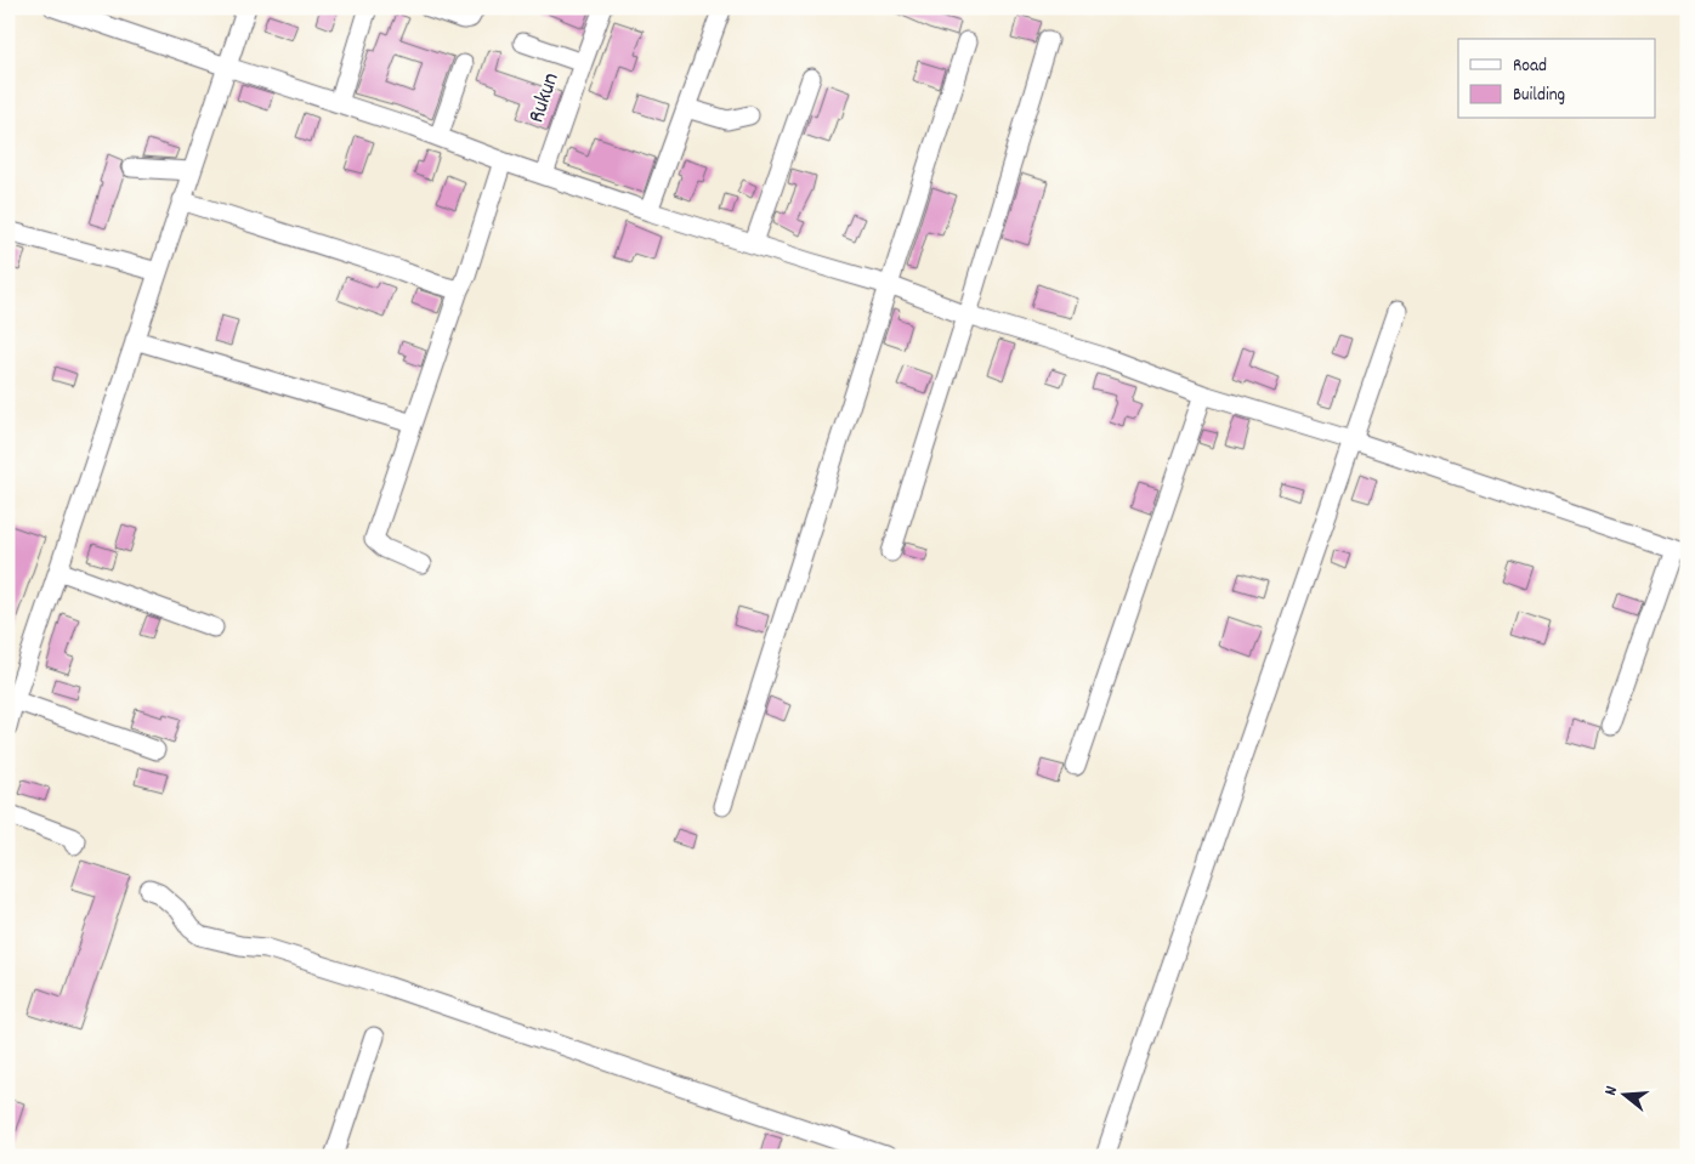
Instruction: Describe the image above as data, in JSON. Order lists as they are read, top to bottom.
{
  "streets": {
    "street": ["Rukun"]
  },
  "legend": ["Road", "Building"],
  "north": "left"
}
